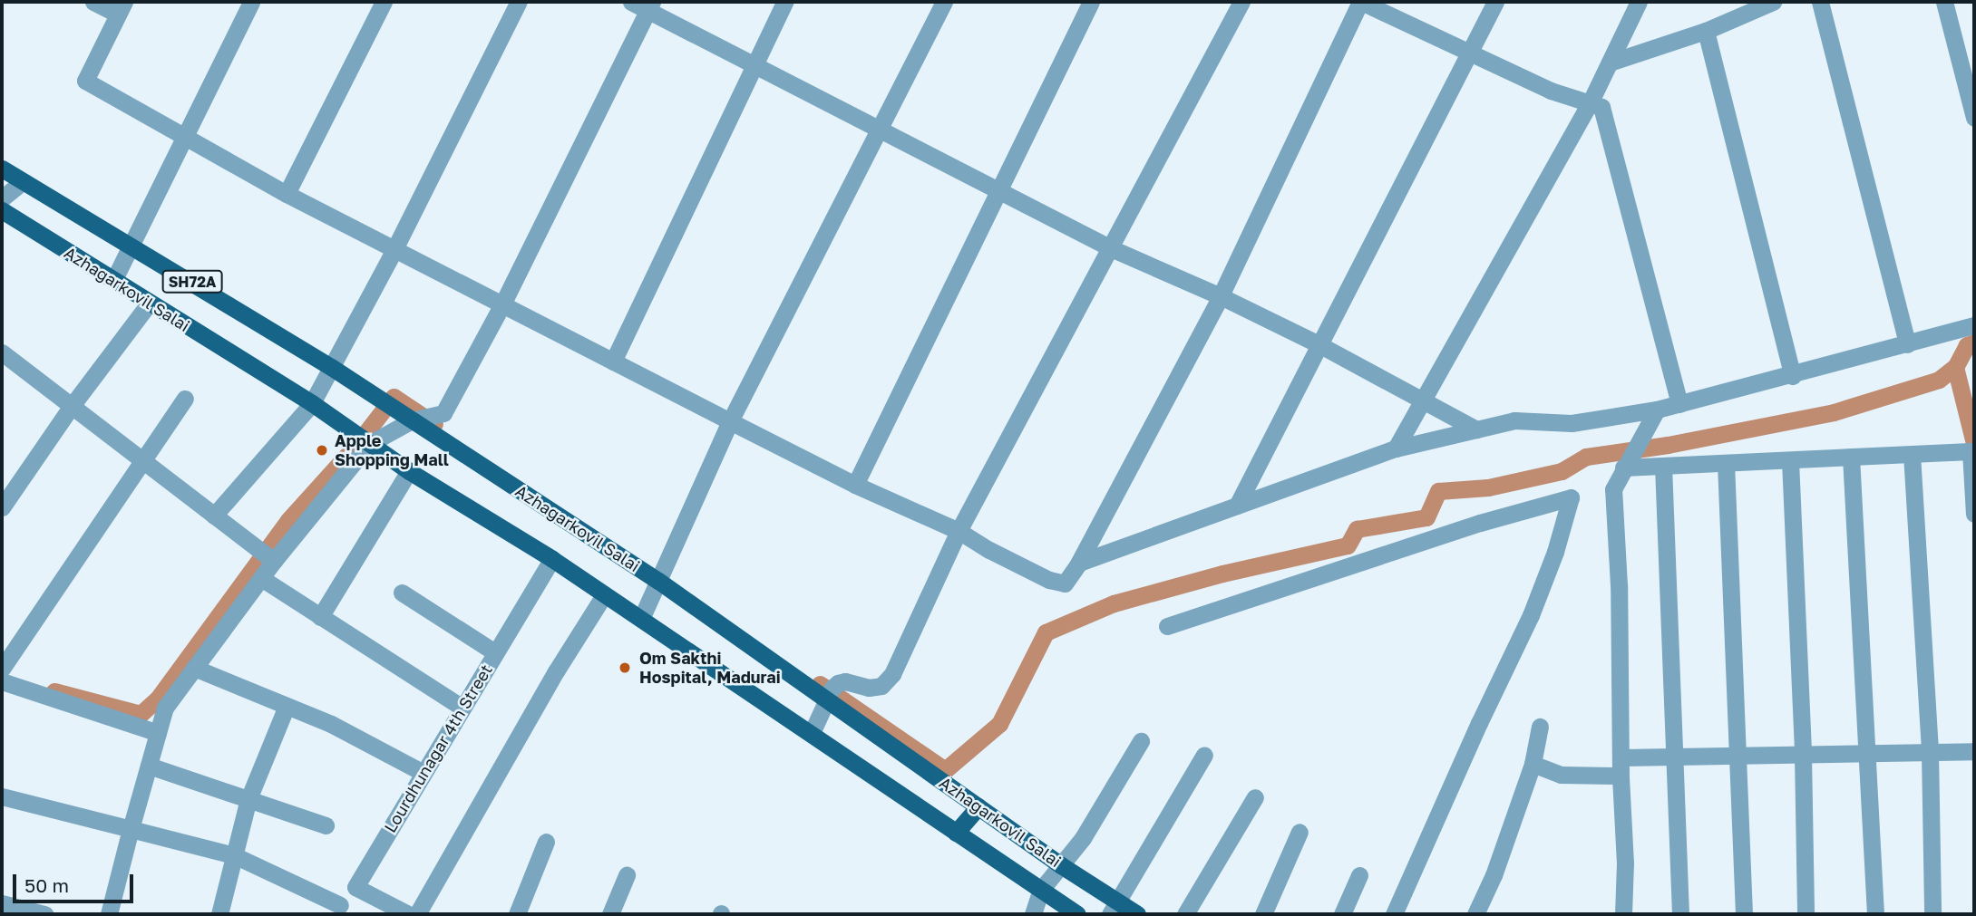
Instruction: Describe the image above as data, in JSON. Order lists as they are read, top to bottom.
{
  "streets": {
    "main road": ["SH72A", "Azhagarkovil Salai"],
    "street": ["Lourdhunagar 4th Street"]
  },
  "crossings": [
    ["Azhagarkovil Salai", "Lourdhunagar 4th Street"]
  ],
  "places": ["Apple Shopping Mall", "Om Sakthi Hospital, Madurai"],
  "scale_bar": "50 m"
}
